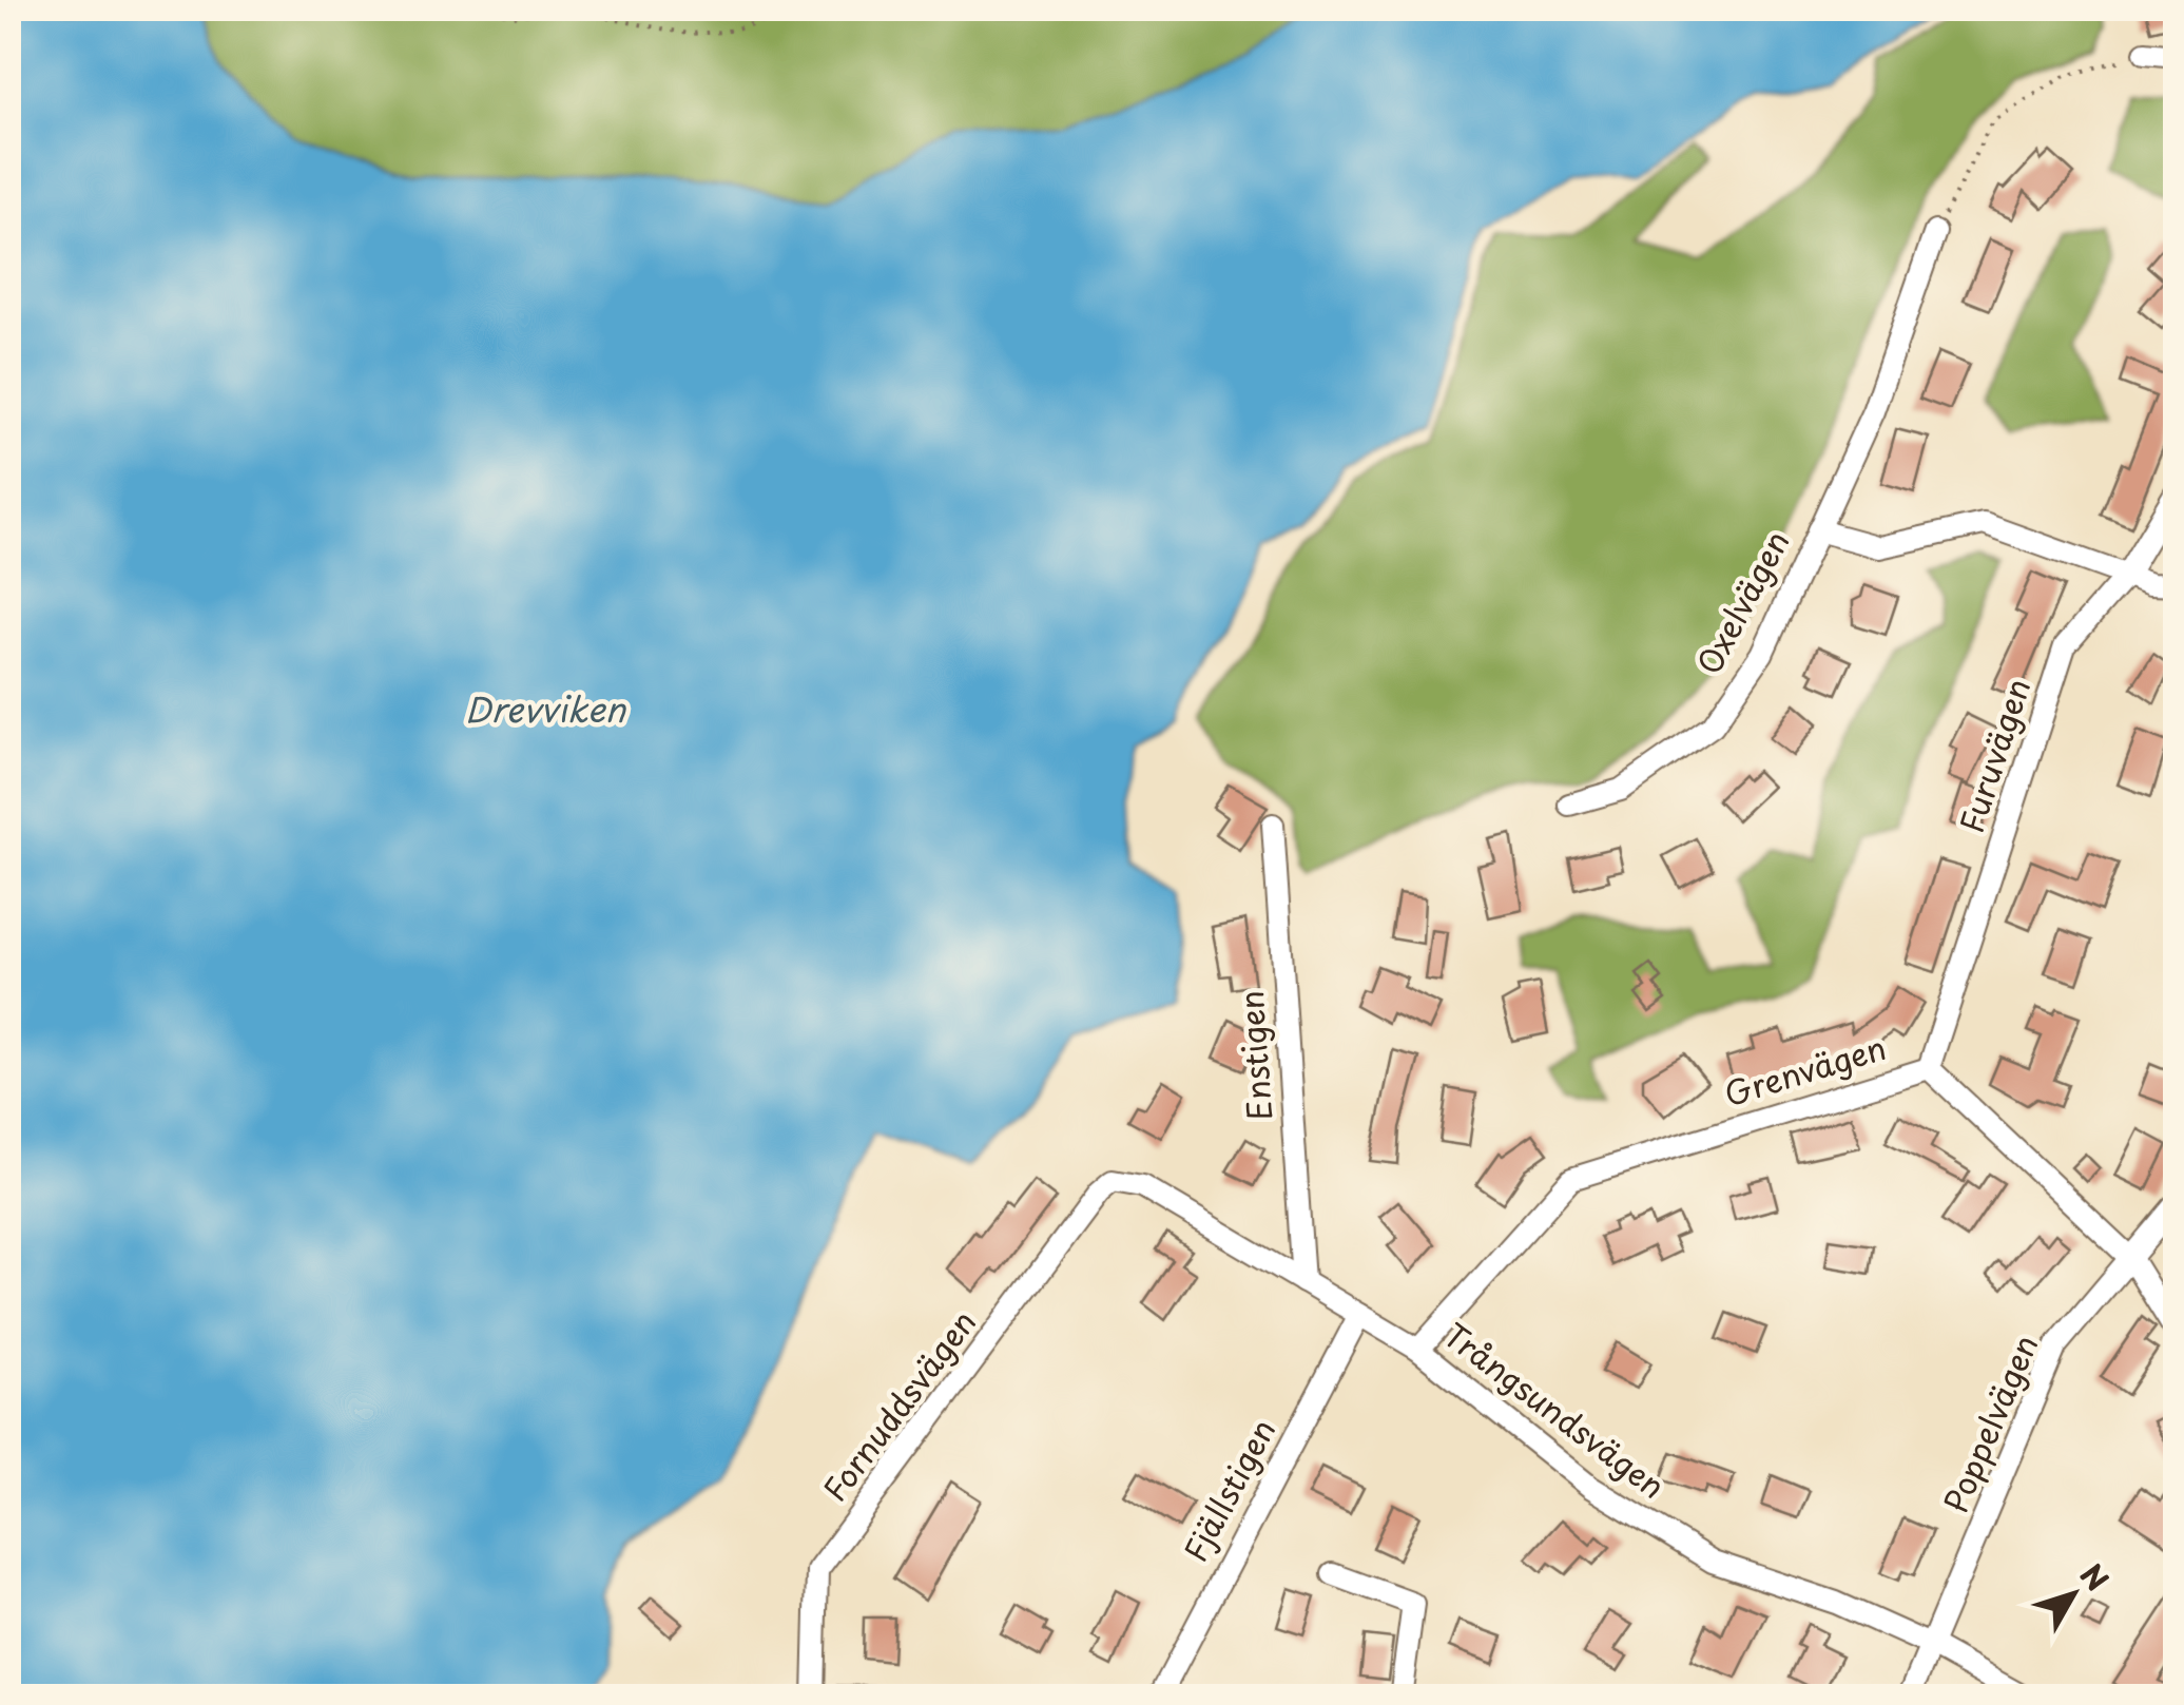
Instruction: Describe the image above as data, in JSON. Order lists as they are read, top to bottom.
{
  "streets": {
    "street": [
      "Oxelvägen",
      "Furuvägen",
      "Enstigen",
      "Grenvägen",
      "Fornuddsvägen",
      "Trångsundsvägen",
      "Poppelvägen",
      "Fjällstigen"
    ]
  },
  "crossings": [
    ["Oxelvägen", "Furuvägen"],
    ["Furuvägen", "Grenvägen"],
    ["Enstigen", "Trångsundsvägen"],
    ["Grenvägen", "Trångsundsvägen"],
    ["Grenvägen", "Poppelvägen"],
    ["Fornuddsvägen", "Trångsundsvägen"],
    ["Trångsundsvägen", "Poppelvägen"],
    ["Trångsundsvägen", "Fjällstigen"]
  ],
  "water": ["Drevviken"],
  "north": "top right"
}
